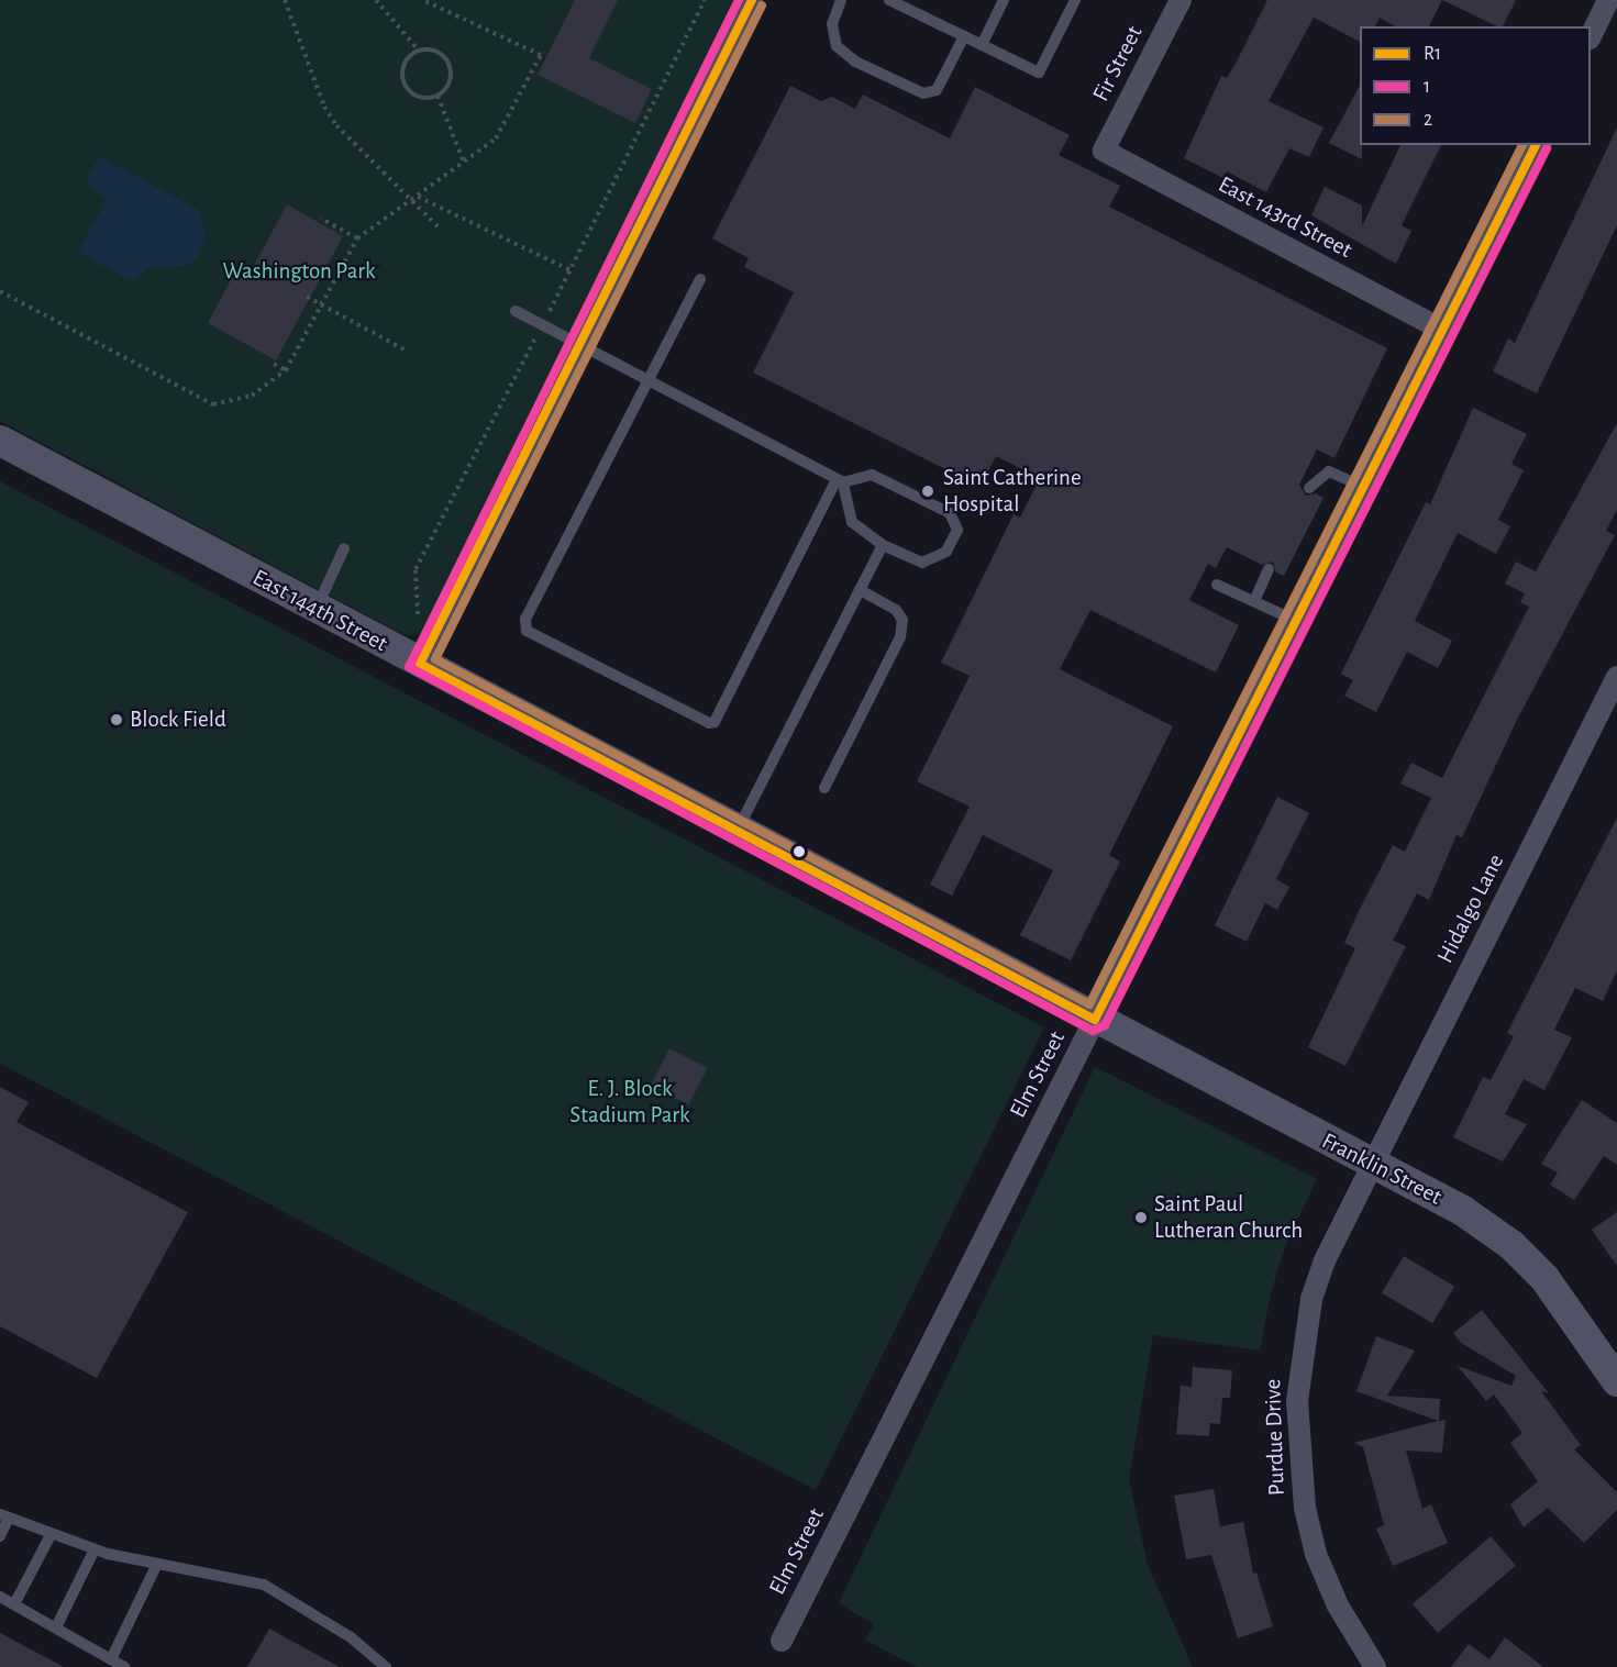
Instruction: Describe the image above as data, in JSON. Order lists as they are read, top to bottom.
{
  "streets": {
    "street": [
      "Fir Street",
      "East 143rd Street",
      "East 144th Street",
      "Hidalgo Lane",
      "Elm Street",
      "Franklin Street",
      "Purdue Drive"
    ]
  },
  "crossings": [
    ["Fir Street", "East 143rd Street"],
    ["East 143rd Street", "Elm Street"],
    ["East 144th Street", "Elm Street"],
    ["East 144th Street", "Franklin Street"],
    ["Hidalgo Lane", "Franklin Street"],
    ["Hidalgo Lane", "Purdue Drive"],
    ["Elm Street", "Franklin Street"],
    ["Franklin Street", "Purdue Drive"]
  ],
  "parks": ["Washington Park", "E. J. Block Stadium Park"],
  "places": ["Saint Catherine Hospital", "Block Field", "Saint Paul Lutheran Church"],
  "lines": ["transit line R1", "transit line 1", "transit line 2"],
  "legend": ["R1", "1", "2"]
}
